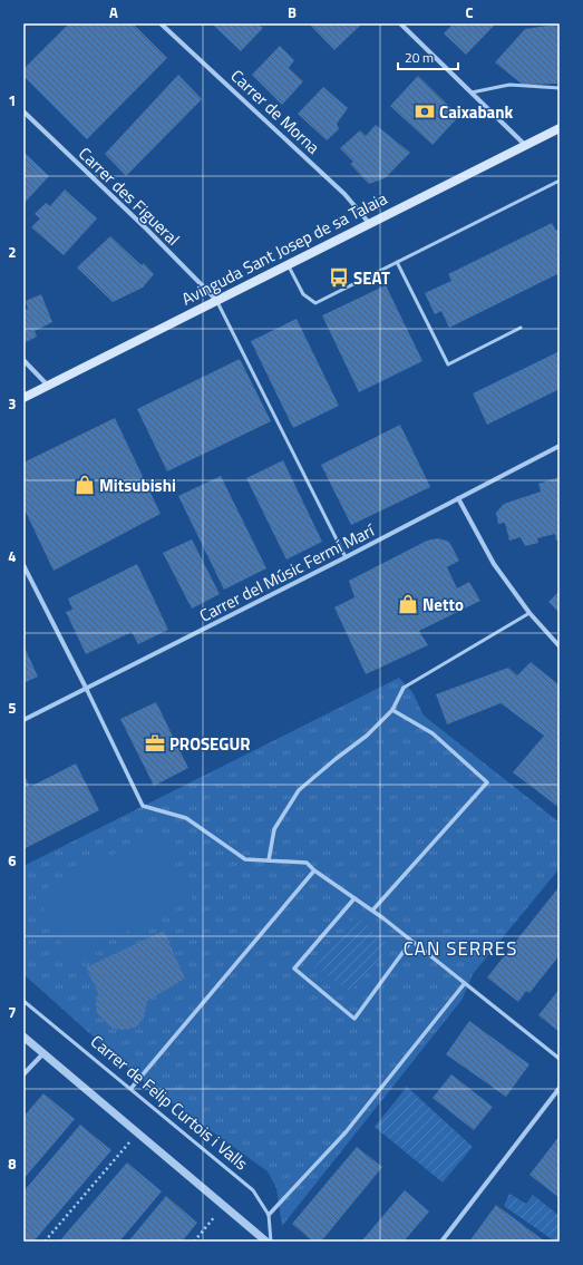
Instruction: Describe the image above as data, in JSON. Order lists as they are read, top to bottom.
{
  "streets": {
    "main road": ["Avinguda Sant Josep de sa Talaia"],
    "street": ["Carrer de Morna", "Carrer des Figueral", "Carrer del Músic Fermí Marí"],
    "lane": ["Carrer de Felip Curtois i Valls"]
  },
  "crossings": [
    ["Carrer de Morna", "Avinguda Sant Josep de sa Talaia"],
    ["Carrer des Figueral", "Avinguda Sant Josep de sa Talaia"]
  ],
  "districts": ["CAN SERRES"],
  "places": {
    "bank": ["Caixabank"],
    "bus stop": ["SEAT"],
    "shop": ["Mitsubishi", "Netto"],
    "office": ["PROSEGUR"]
  },
  "scale_bar": "20 m",
  "grid": {
    "columns": ["A", "B", "C"],
    "rows": [
      "1",
      "2",
      "3",
      "4",
      "5",
      "6",
      "7",
      "8"
    ]
  }
}
